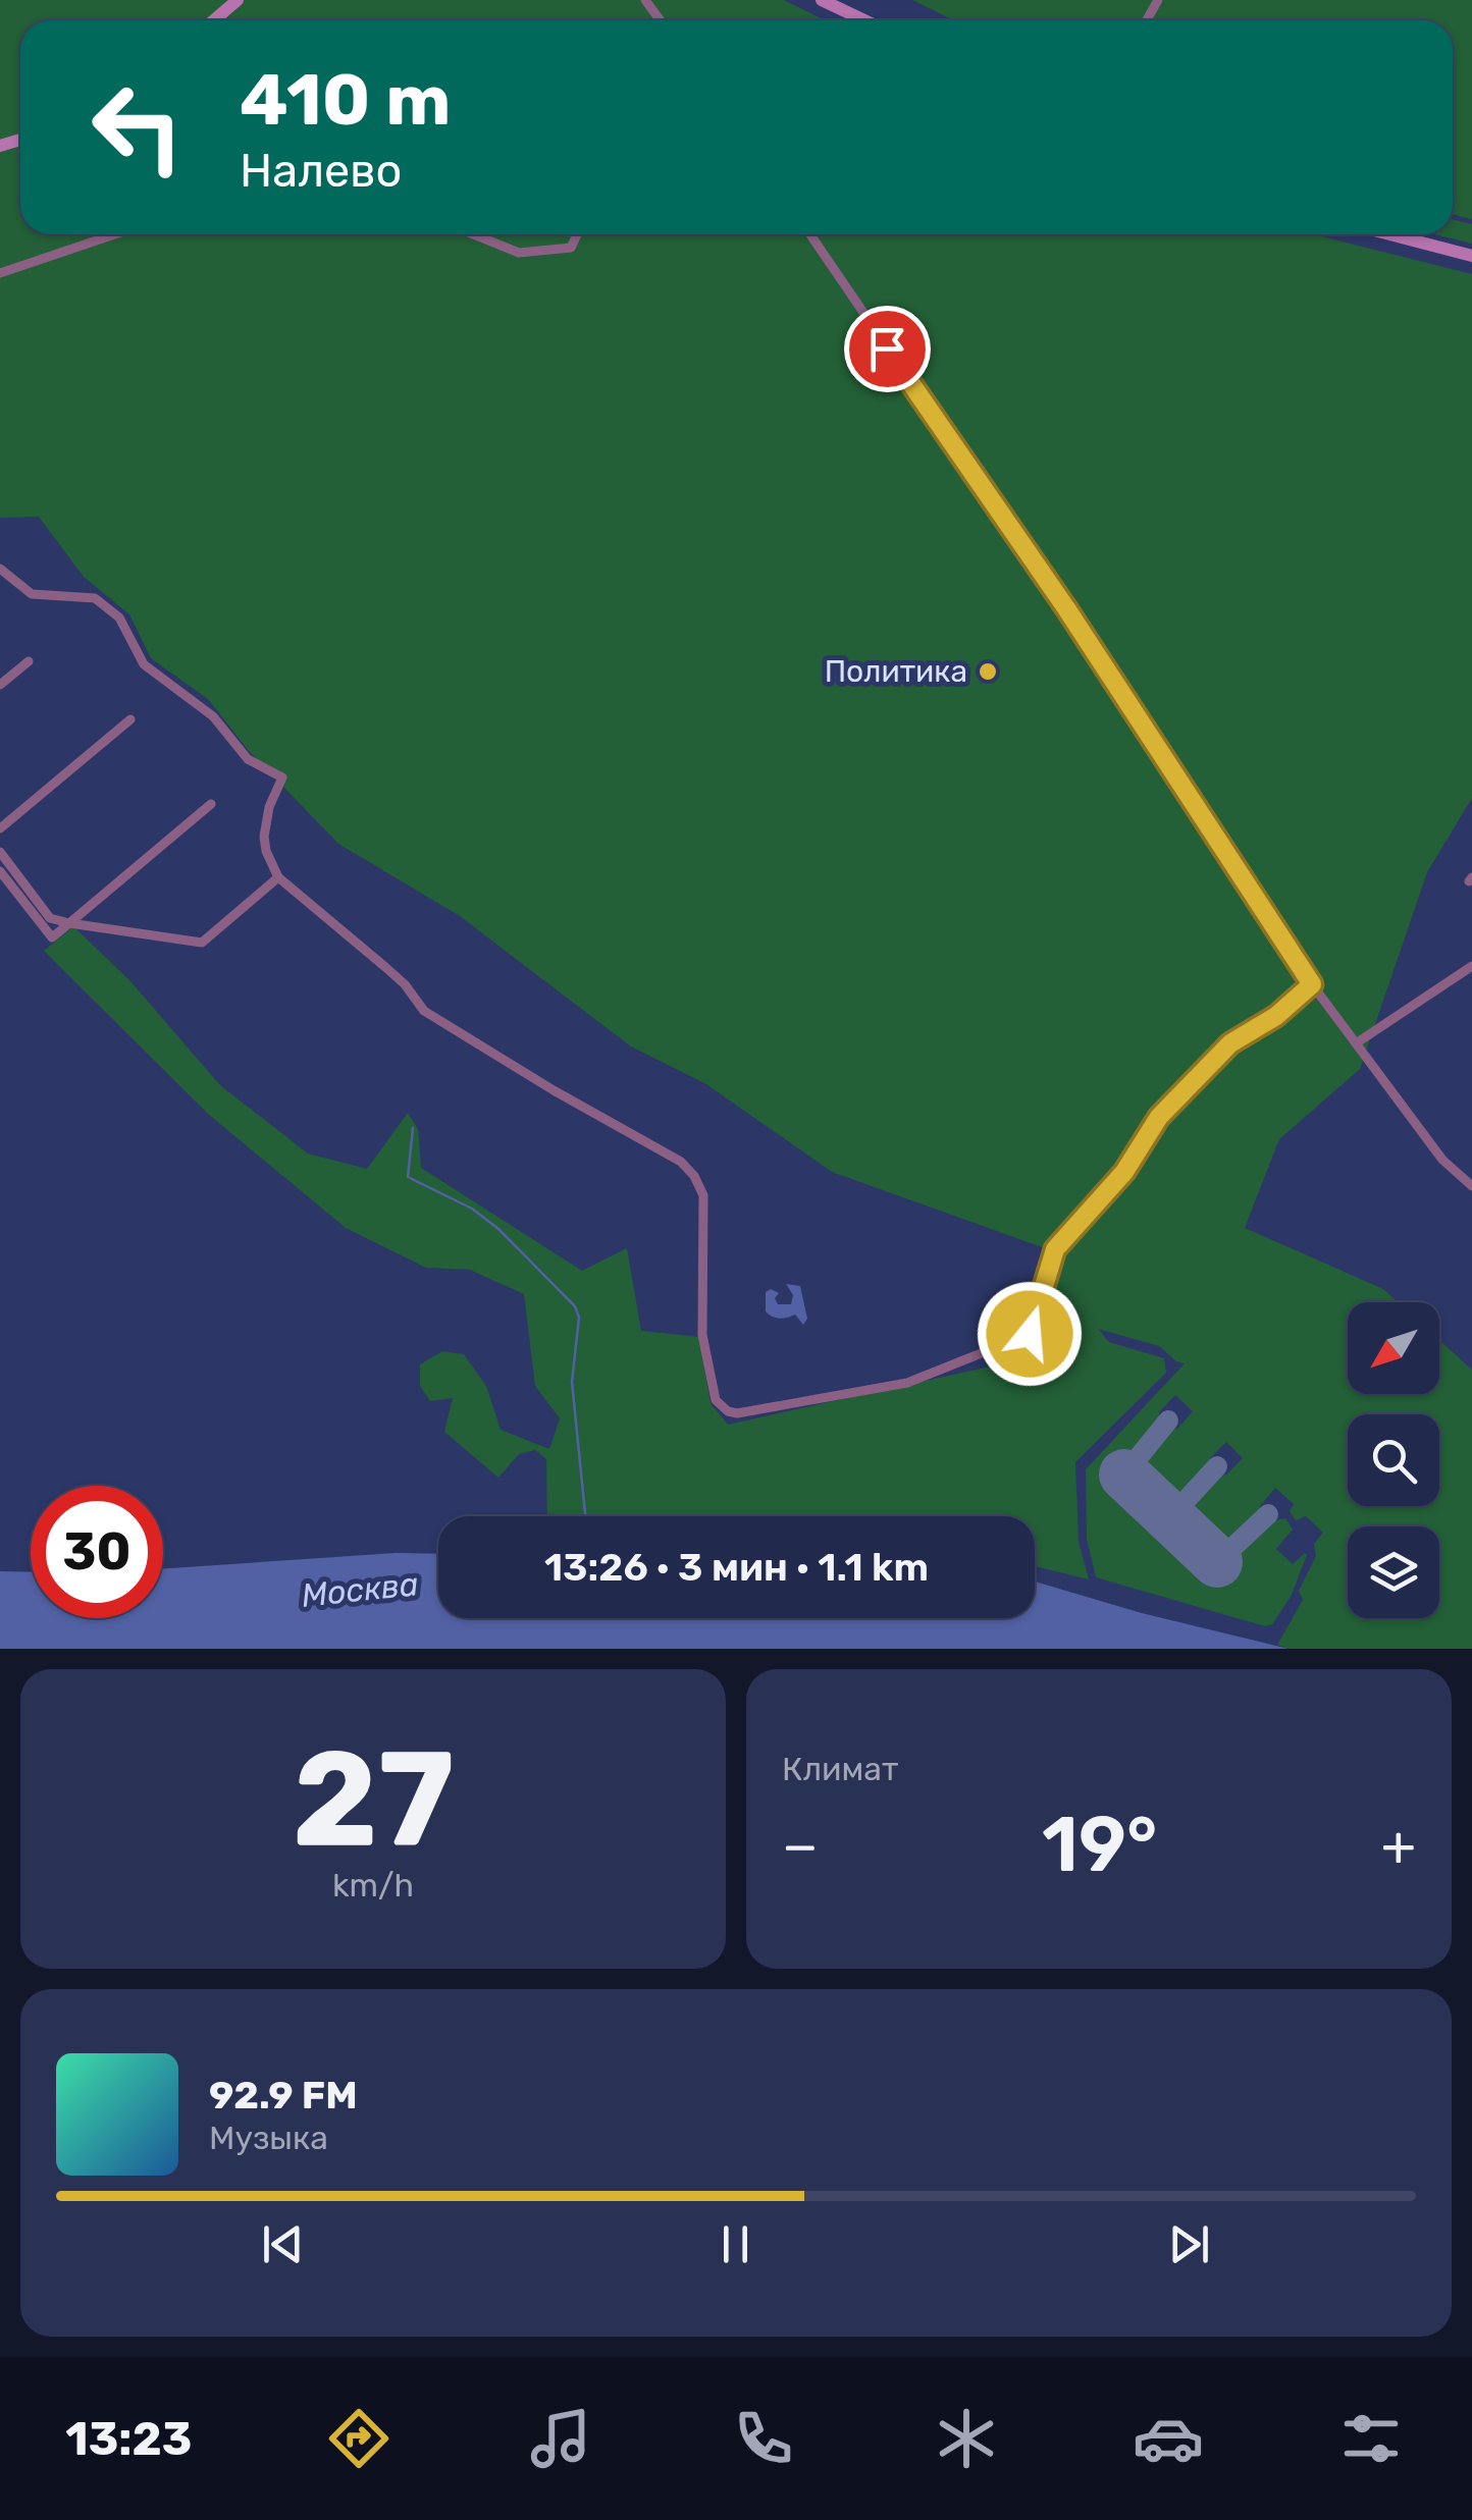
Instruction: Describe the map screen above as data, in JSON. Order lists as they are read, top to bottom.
{
  "water": ["Москва"],
  "places": ["Политика"],
  "north": "bottom left",
  "page": {
    "turn": ["410 m", "Налево"],
    "limit": "30",
    "trip": "13:26 · 3 мин · 1.1 km",
    "tile": [
      ["27", "km/h"],
      "Климат"
    ],
    "heat": ["−", "19°", "+"],
    "song": ["92.9 FM", "Музыка"],
    "tabs": "13:23"
  }
}
